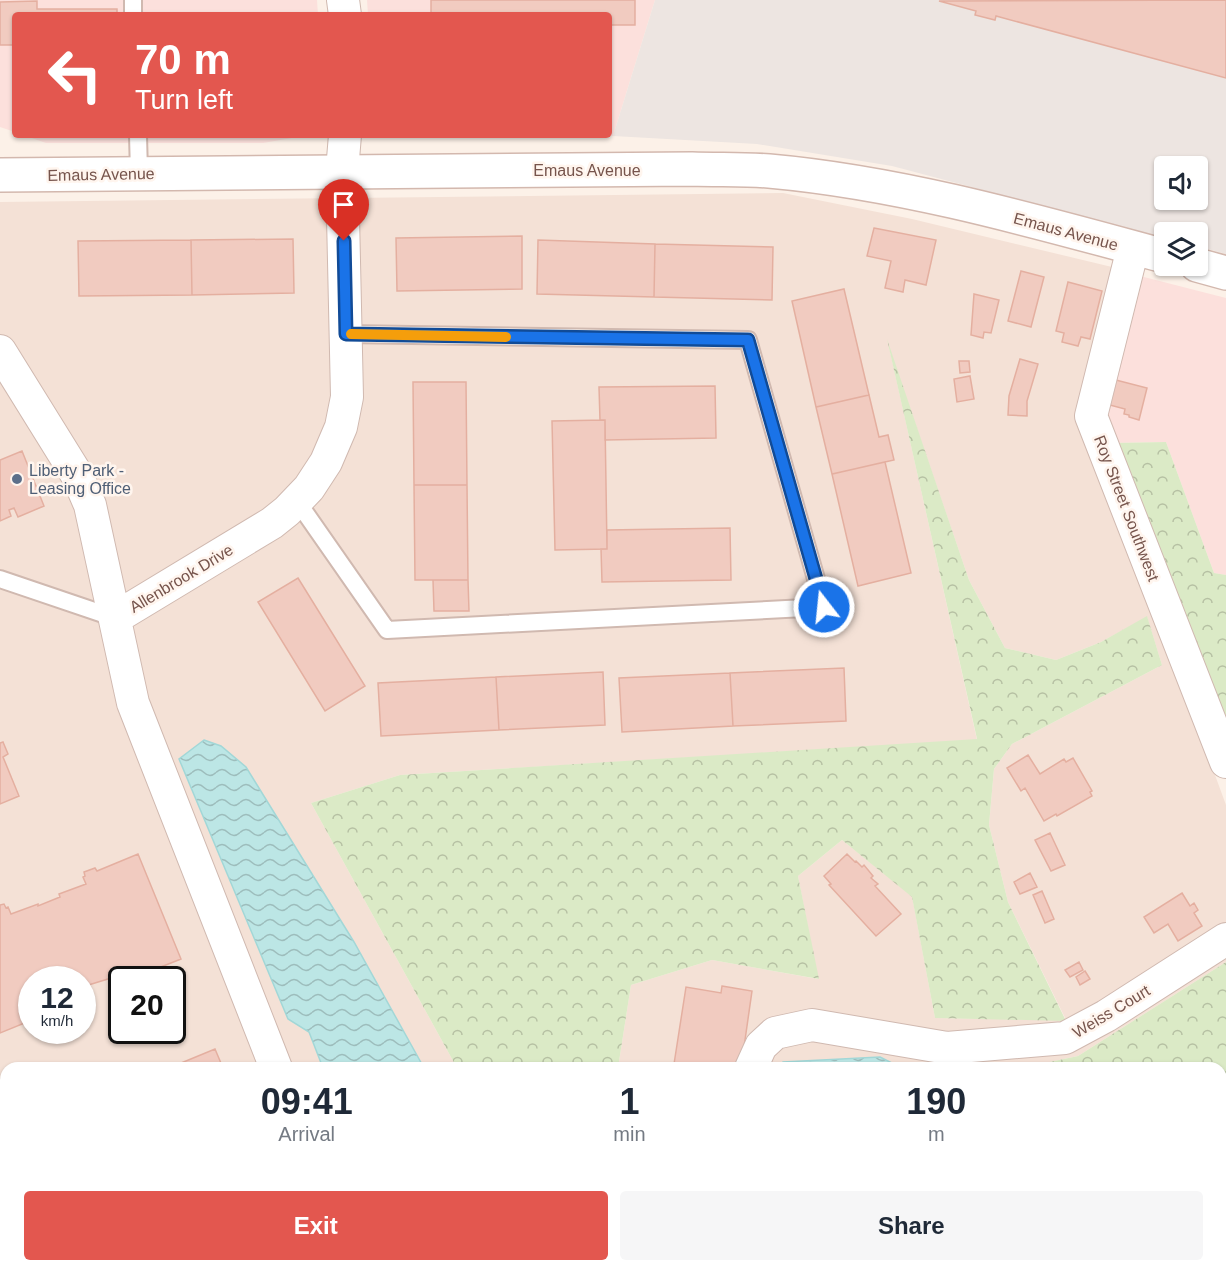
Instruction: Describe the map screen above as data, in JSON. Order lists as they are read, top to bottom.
{
  "streets": {
    "main road": ["Emaus Avenue"],
    "street": ["Roy Street Southwest", "Allenbrook Drive", "Weiss Court"]
  },
  "crossings": [
    ["Emaus Avenue", "Roy Street Southwest"],
    ["Emaus Avenue", "Allenbrook Drive"]
  ],
  "places": ["Liberty Park - Leasing Office"],
  "page": {
    "turn": ["70 m", "Turn left"],
    "speed": "12 km/h",
    "limit": "20",
    "eta": [
      "09:41",
      "Arrival",
      "1",
      "min",
      "190",
      "m"
    ],
    "buttons": ["Exit", "Share"]
  }
}
